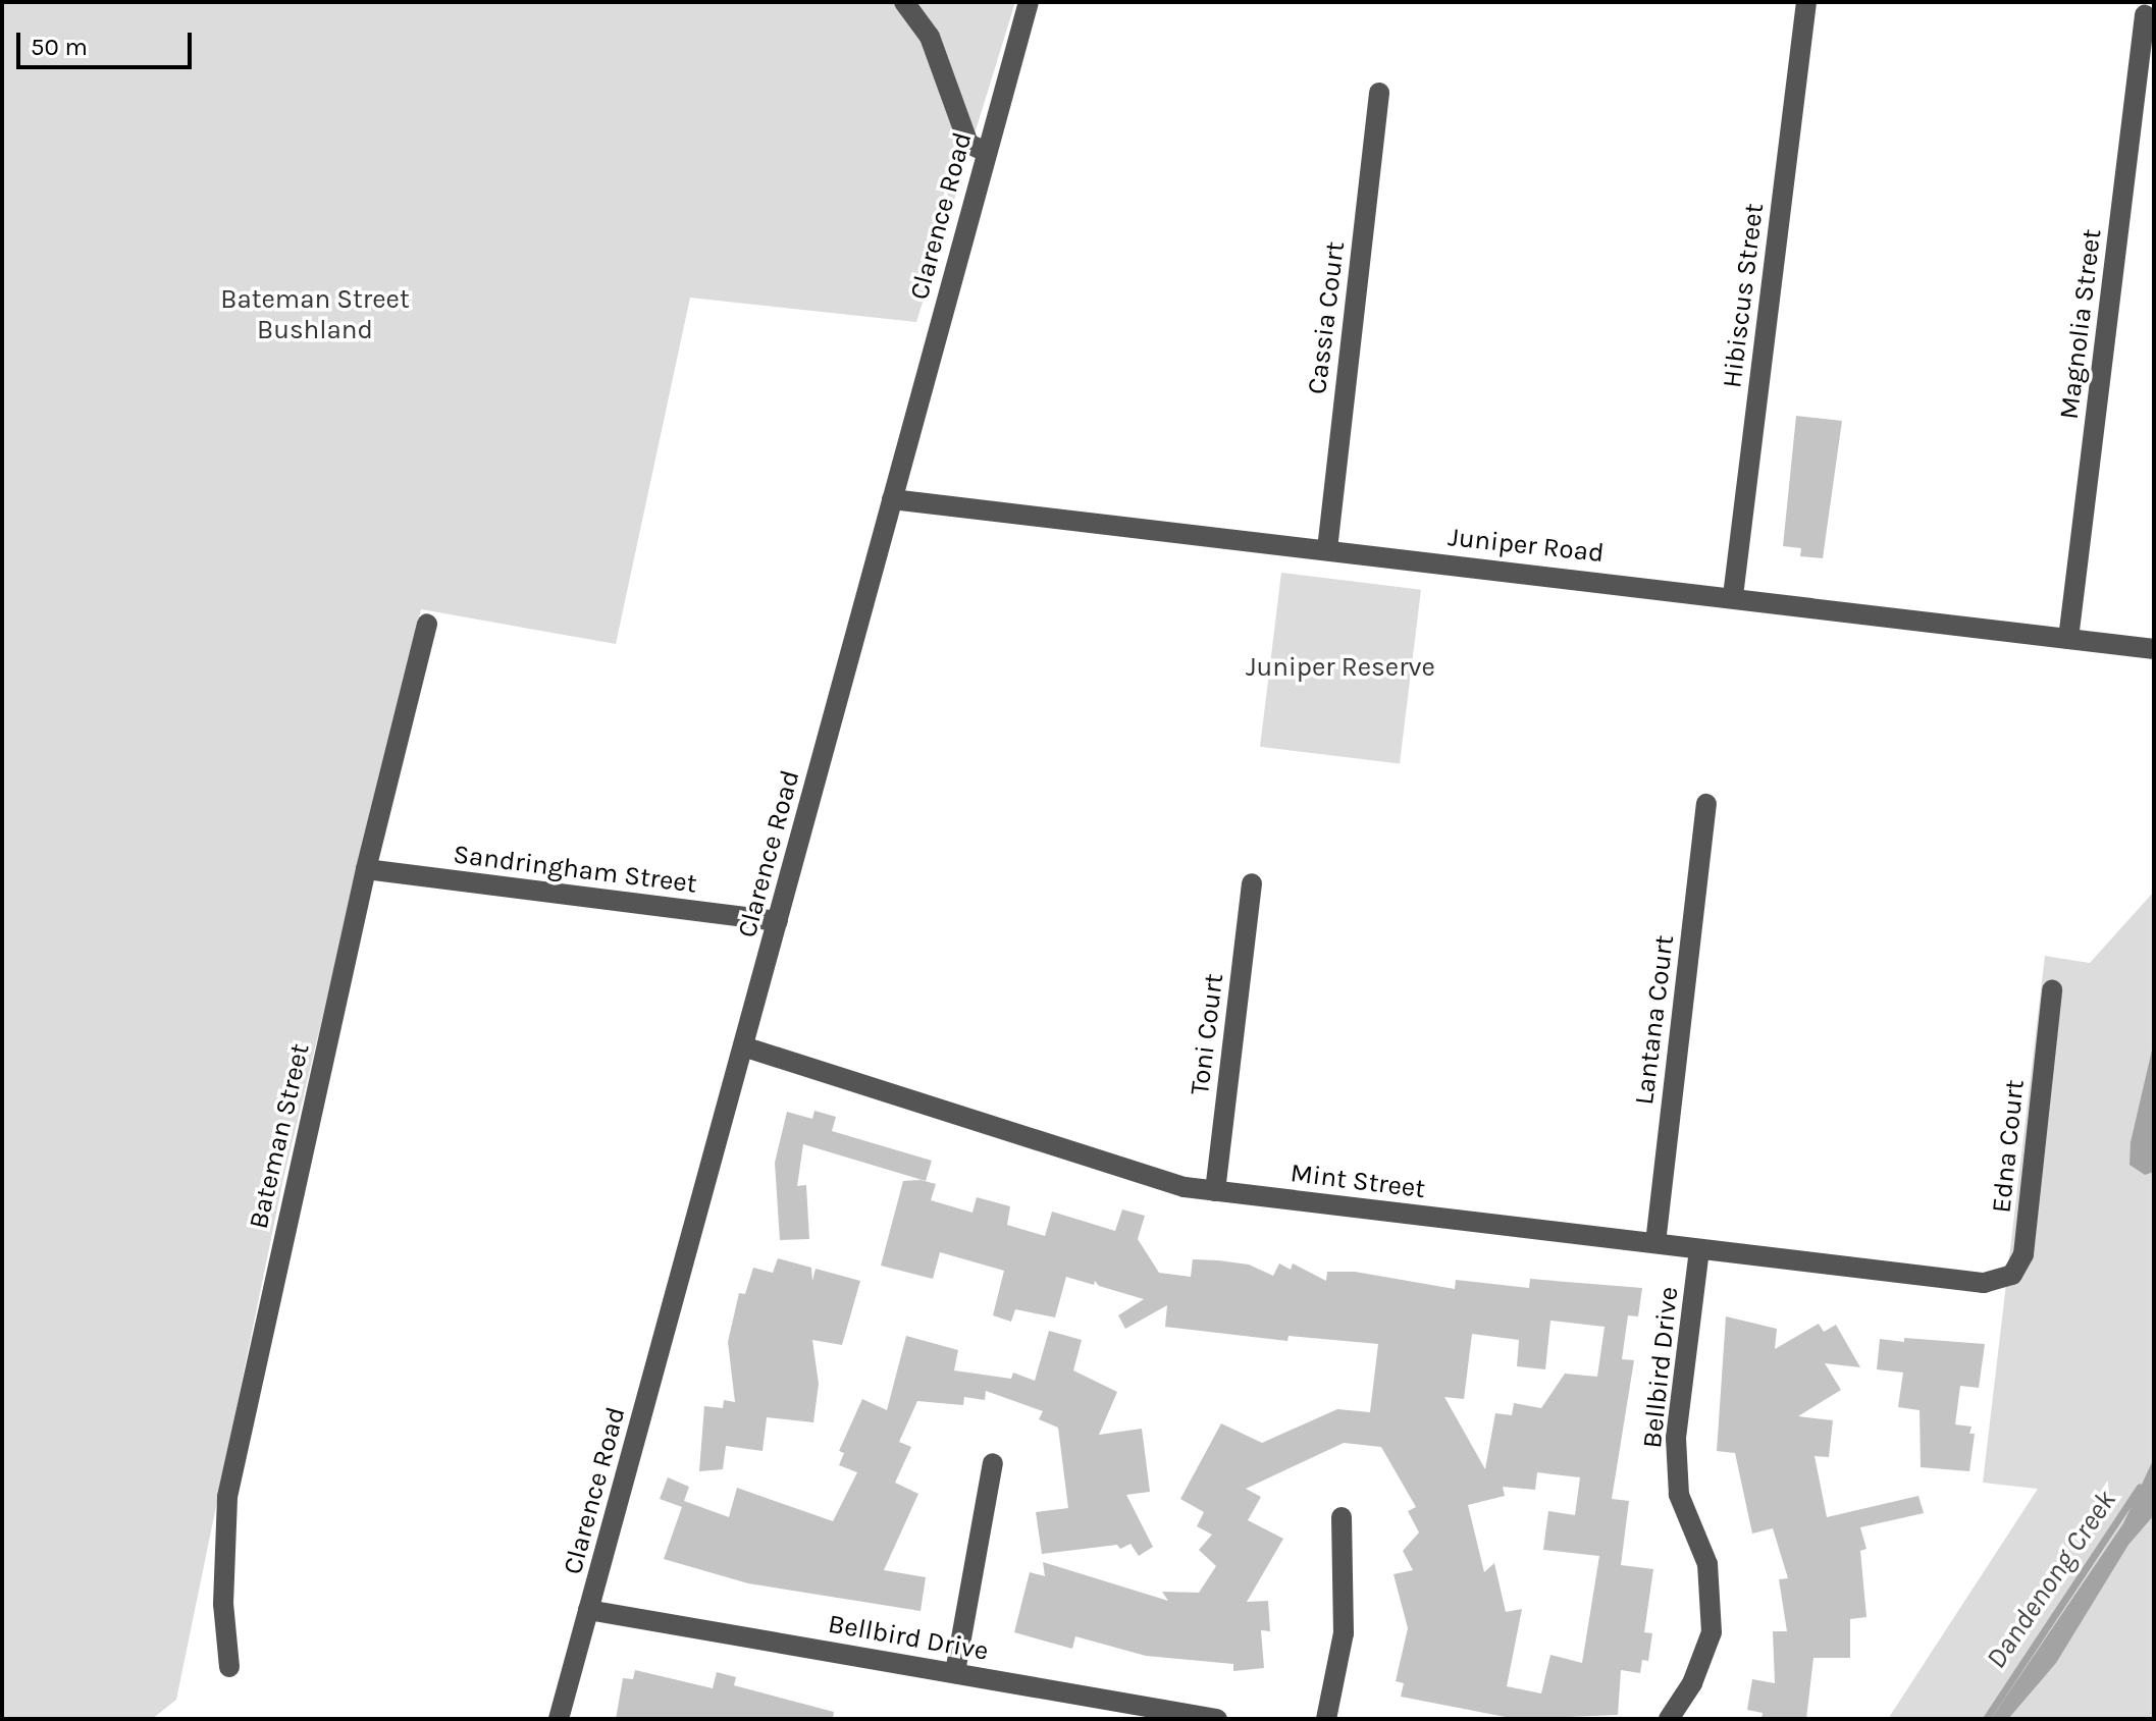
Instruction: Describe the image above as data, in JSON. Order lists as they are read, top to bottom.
{
  "streets": {
    "street": [
      "Clarence Road",
      "Hibiscus Street",
      "Cassia Court",
      "Magnolia Street",
      "Juniper Road",
      "Sandringham Street",
      "Lantana Court",
      "Toni Court",
      "Bateman Street",
      "Edna Court",
      "Mint Street",
      "Bellbird Drive"
    ]
  },
  "crossings": [
    ["Clarence Road", "Juniper Road"],
    ["Clarence Road", "Sandringham Street"],
    ["Clarence Road", "Mint Street"],
    ["Clarence Road", "Bellbird Drive"],
    ["Hibiscus Street", "Juniper Road"],
    ["Cassia Court", "Juniper Road"],
    ["Magnolia Street", "Juniper Road"],
    ["Sandringham Street", "Bateman Street"],
    ["Lantana Court", "Mint Street"],
    ["Toni Court", "Mint Street"],
    ["Edna Court", "Mint Street"],
    ["Mint Street", "Bellbird Drive"]
  ],
  "water": ["Dandenong Creek"],
  "parks": ["Bateman Street Bushland", "Juniper Reserve"],
  "scale_bar": "50 m"
}
